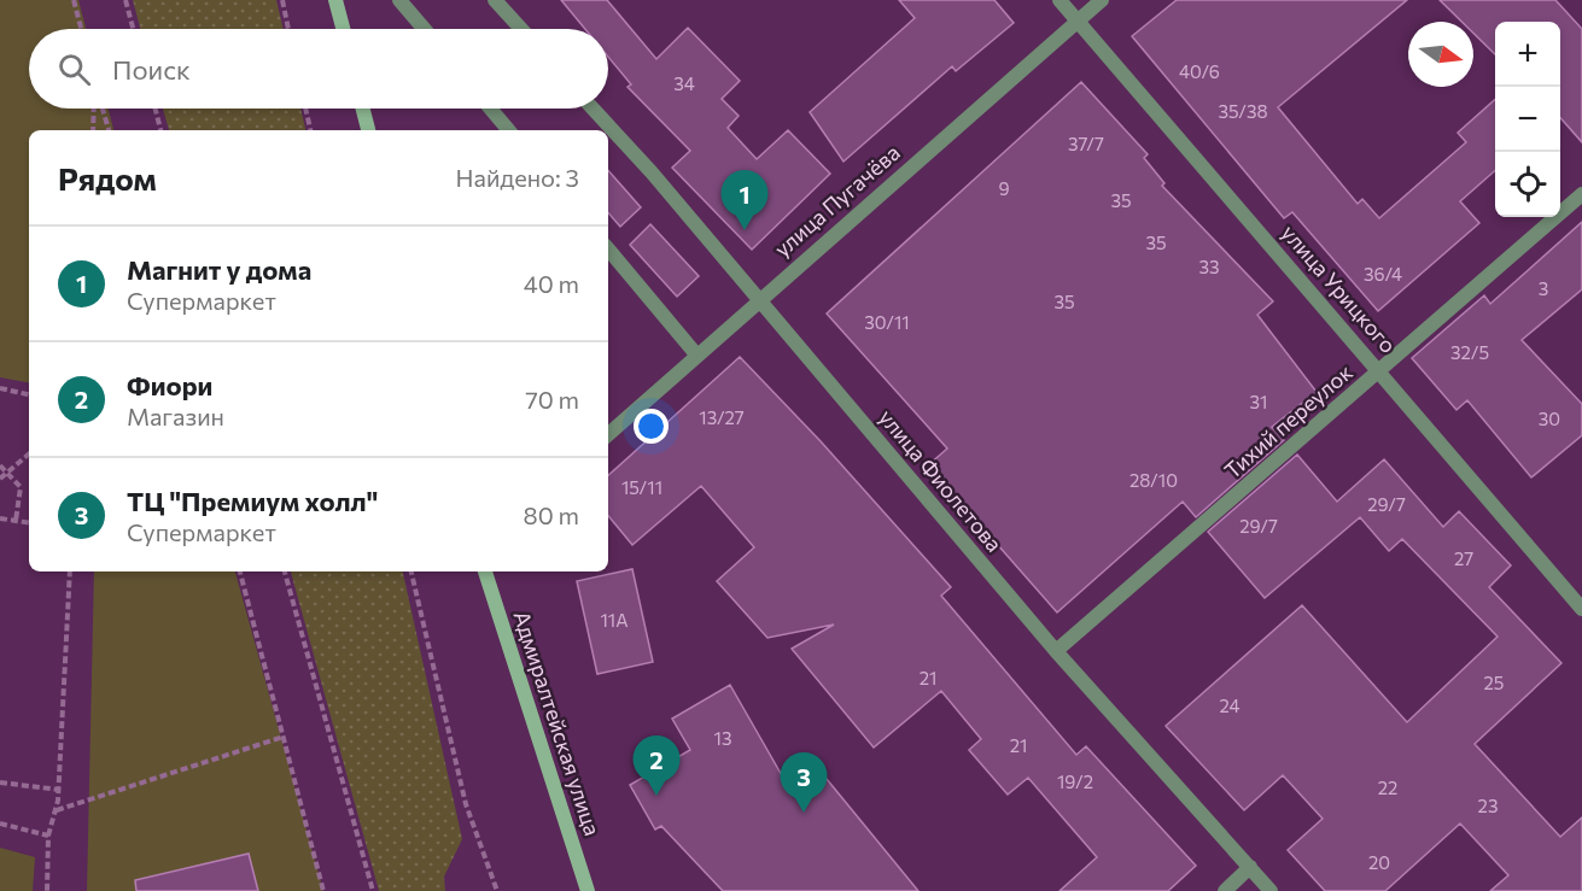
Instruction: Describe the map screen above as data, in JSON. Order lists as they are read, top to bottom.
{
  "streets": {
    "main road": ["Адмиралтейская улица"],
    "street": [
      "улица Пугачёва",
      "улица Урицкого",
      "Тихий переулок",
      "улица Фиолетова"
    ]
  },
  "crossings": [
    ["улица Пугачёва", "улица Урицкого"],
    ["улица Пугачёва", "улица Фиолетова"],
    ["улица Урицкого", "Тихий переулок"],
    ["Тихий переулок", "улица Фиолетова"]
  ],
  "house_numbers": [
    "40/6",
    "34",
    "35/38",
    "37/7",
    "9",
    "35",
    "35",
    "33",
    "36/4",
    "3",
    "35",
    "30/11",
    "32/5",
    "31",
    "13/27",
    "30",
    "28/10",
    "15/11",
    "29/7",
    "29/7",
    "27",
    "11А",
    "21",
    "25",
    "24",
    "13",
    "21",
    "19/2",
    "22",
    "23",
    "20"
  ],
  "north": "right",
  "page": {
    "map_buttons": ["+", "−"],
    "search": "Поиск",
    "heading": ["Рядом", "Найдено: 3"],
    "pins": ["1", "2", "3"],
    "list": [
      {
        "mark": "1",
        "name": "Магнит у дома",
        "note": "Супермаркет",
        "value": "40 m"
      },
      {
        "mark": "2",
        "name": "Фиори",
        "note": "Магазин",
        "value": "70 m"
      },
      {
        "mark": "3",
        "name": "ТЦ \"Премиум холл\"",
        "note": "Супермаркет",
        "value": "80 m"
      }
    ]
  }
}
